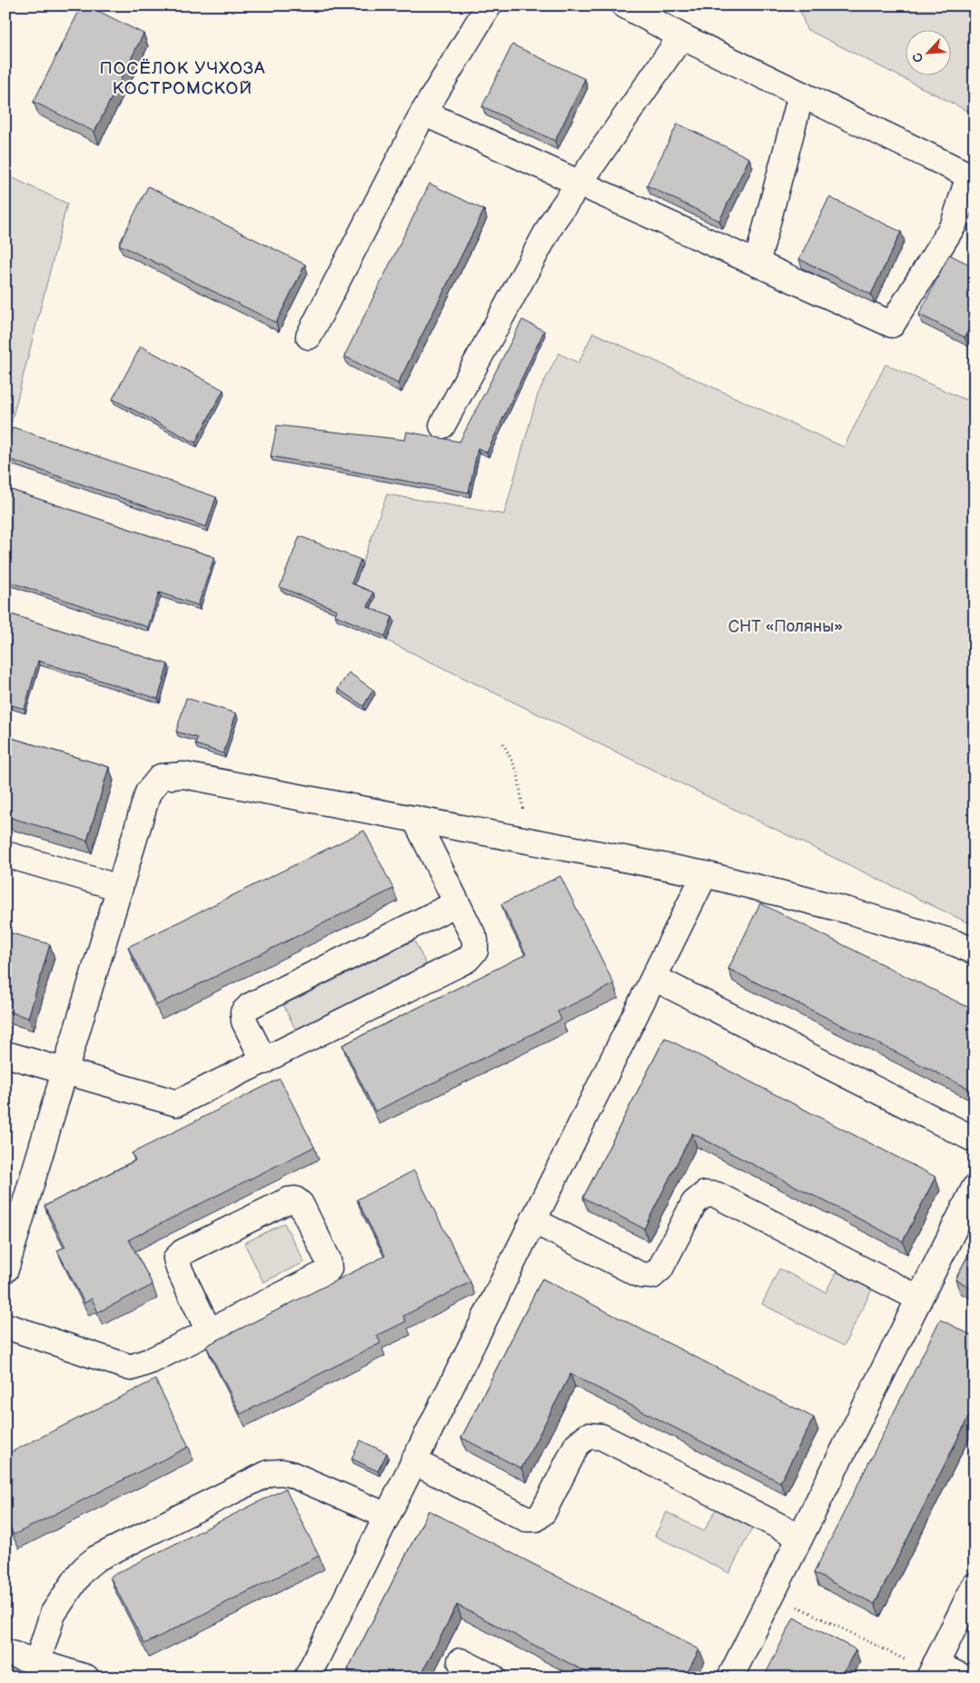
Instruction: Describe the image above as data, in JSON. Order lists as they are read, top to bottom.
{
  "districts": ["ПОСЁЛОК УЧХОЗА КОСТРОМСКОЙ"],
  "parks": ["СНТ «Поляны»"],
  "north": "bottom left"
}
